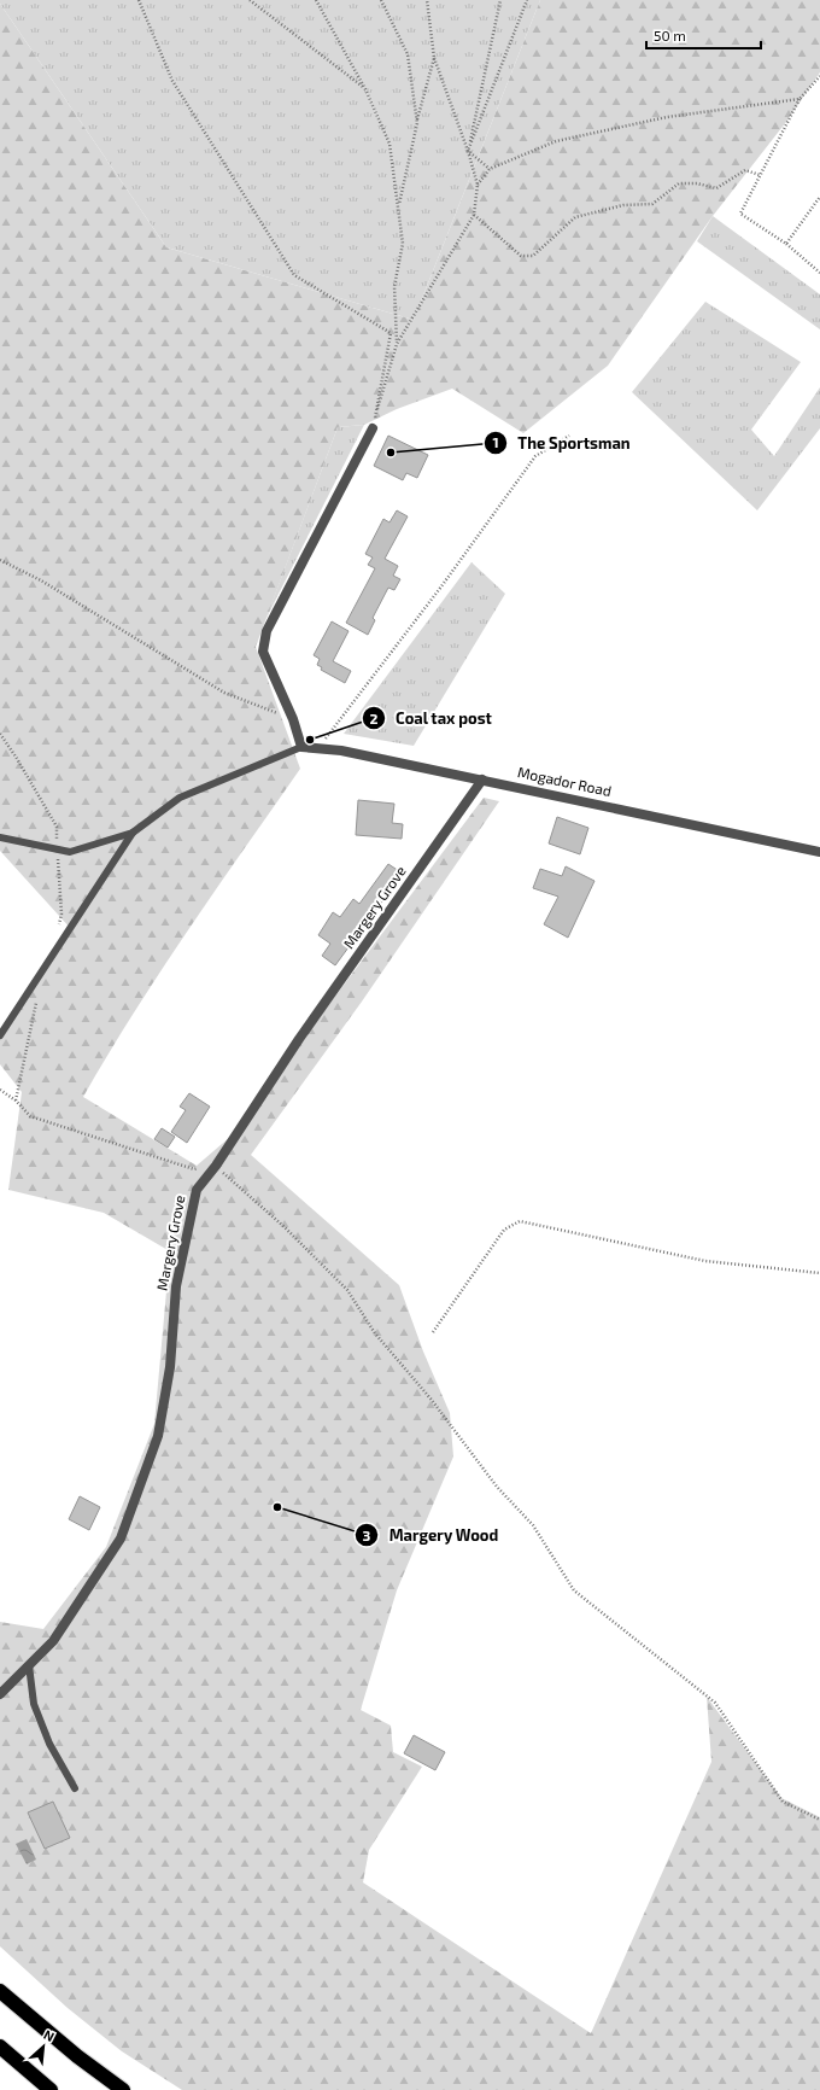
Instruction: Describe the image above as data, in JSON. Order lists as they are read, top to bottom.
{
  "streets": {
    "street": ["Mogador Road", "Margery Grove"]
  },
  "crossings": [
    ["Mogador Road", "Margery Grove"]
  ],
  "places": ["The Sportsman", "Coal tax post", "Margery Wood"],
  "scale_bar": "50 m",
  "north": "top right"
}
